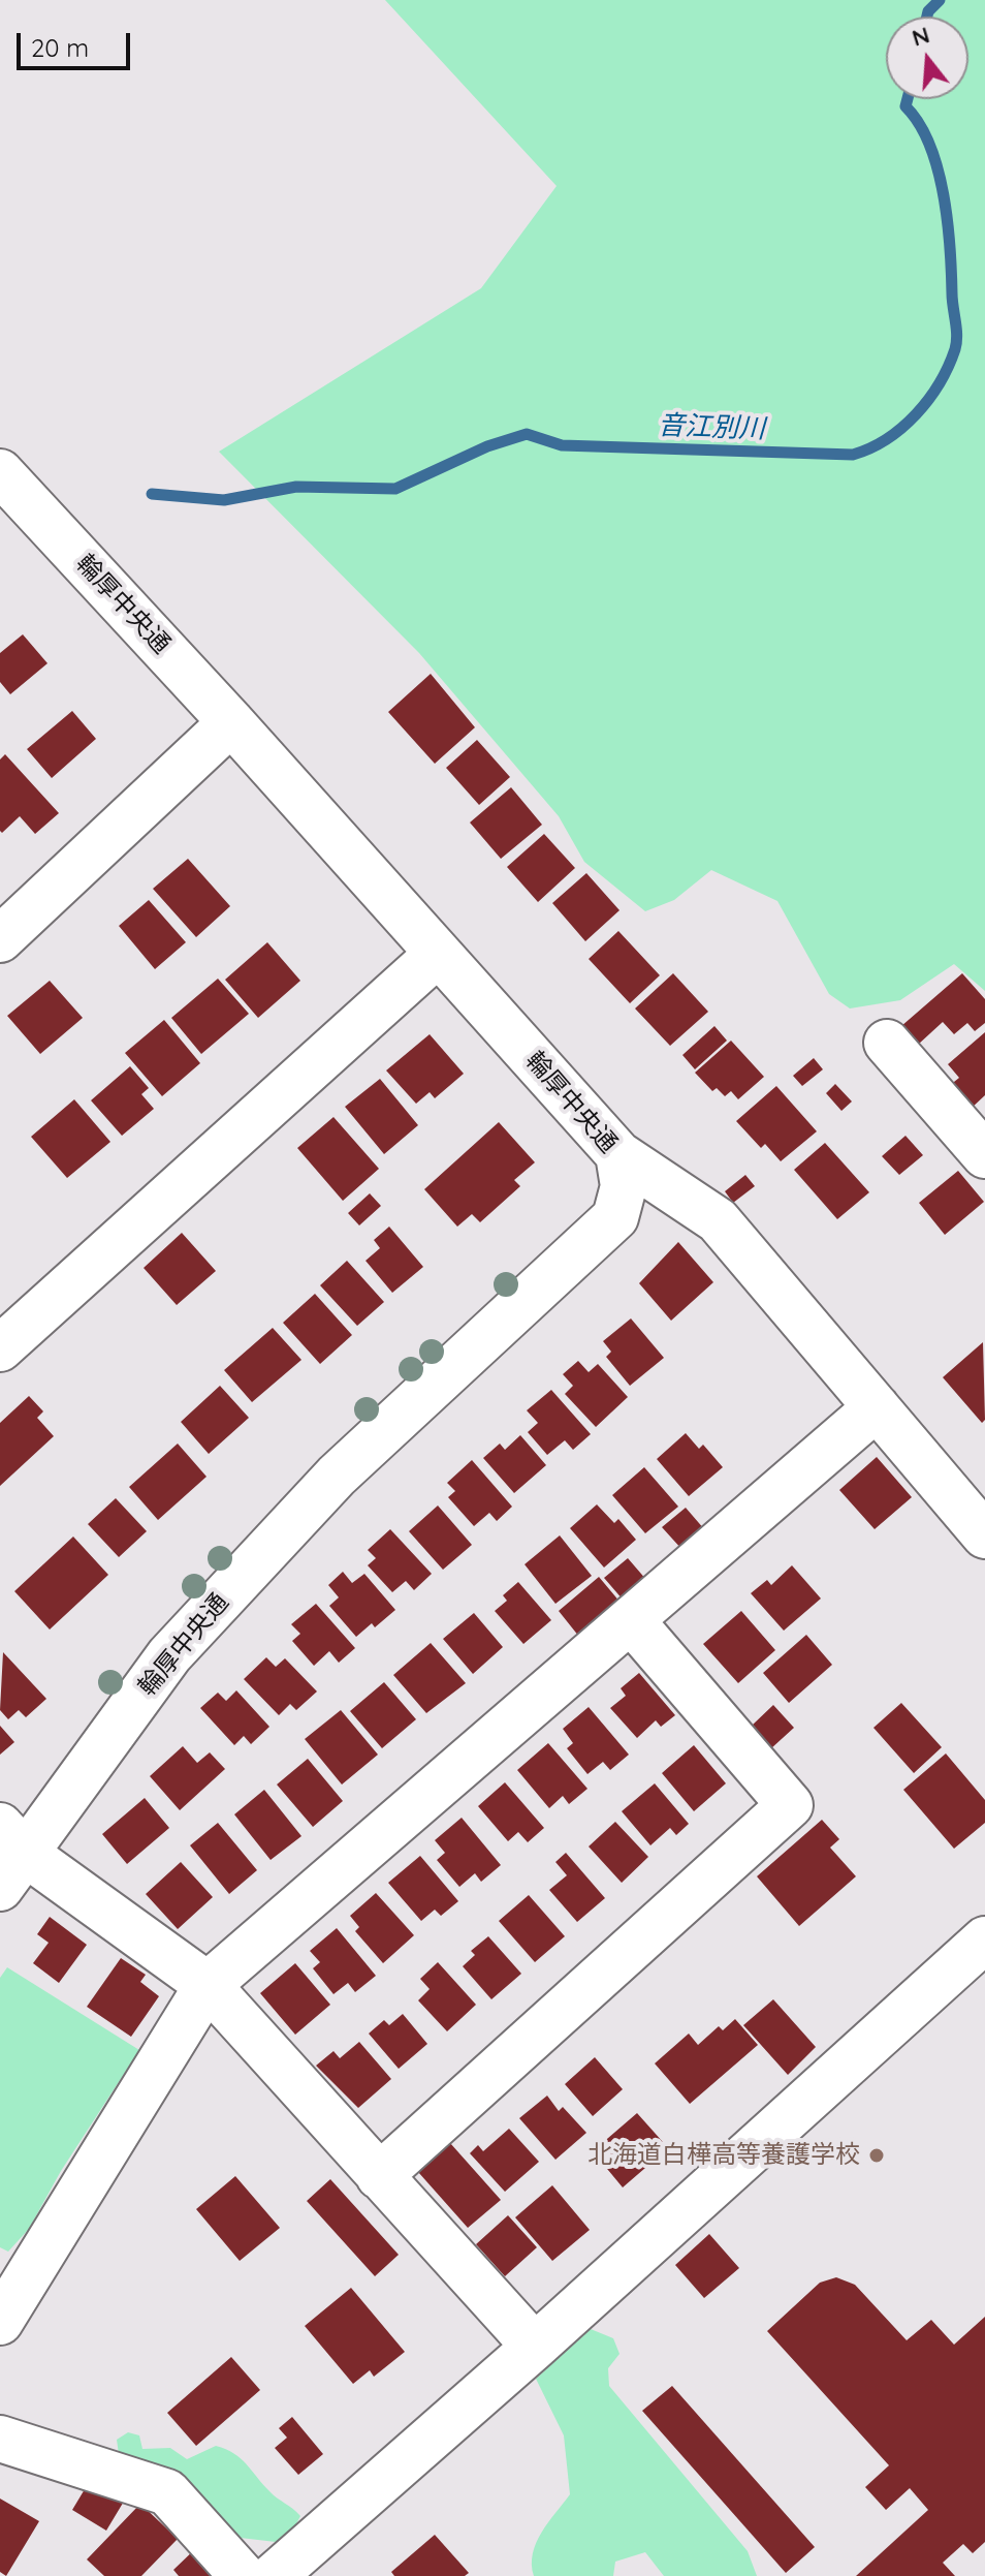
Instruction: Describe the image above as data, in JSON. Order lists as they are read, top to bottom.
{
  "streets": {
    "street": ["輪厚中央通"]
  },
  "water": ["音江別川"],
  "places": ["北海道白樺高等養護学校"],
  "scale_bar": "20 m",
  "north": "top"
}
